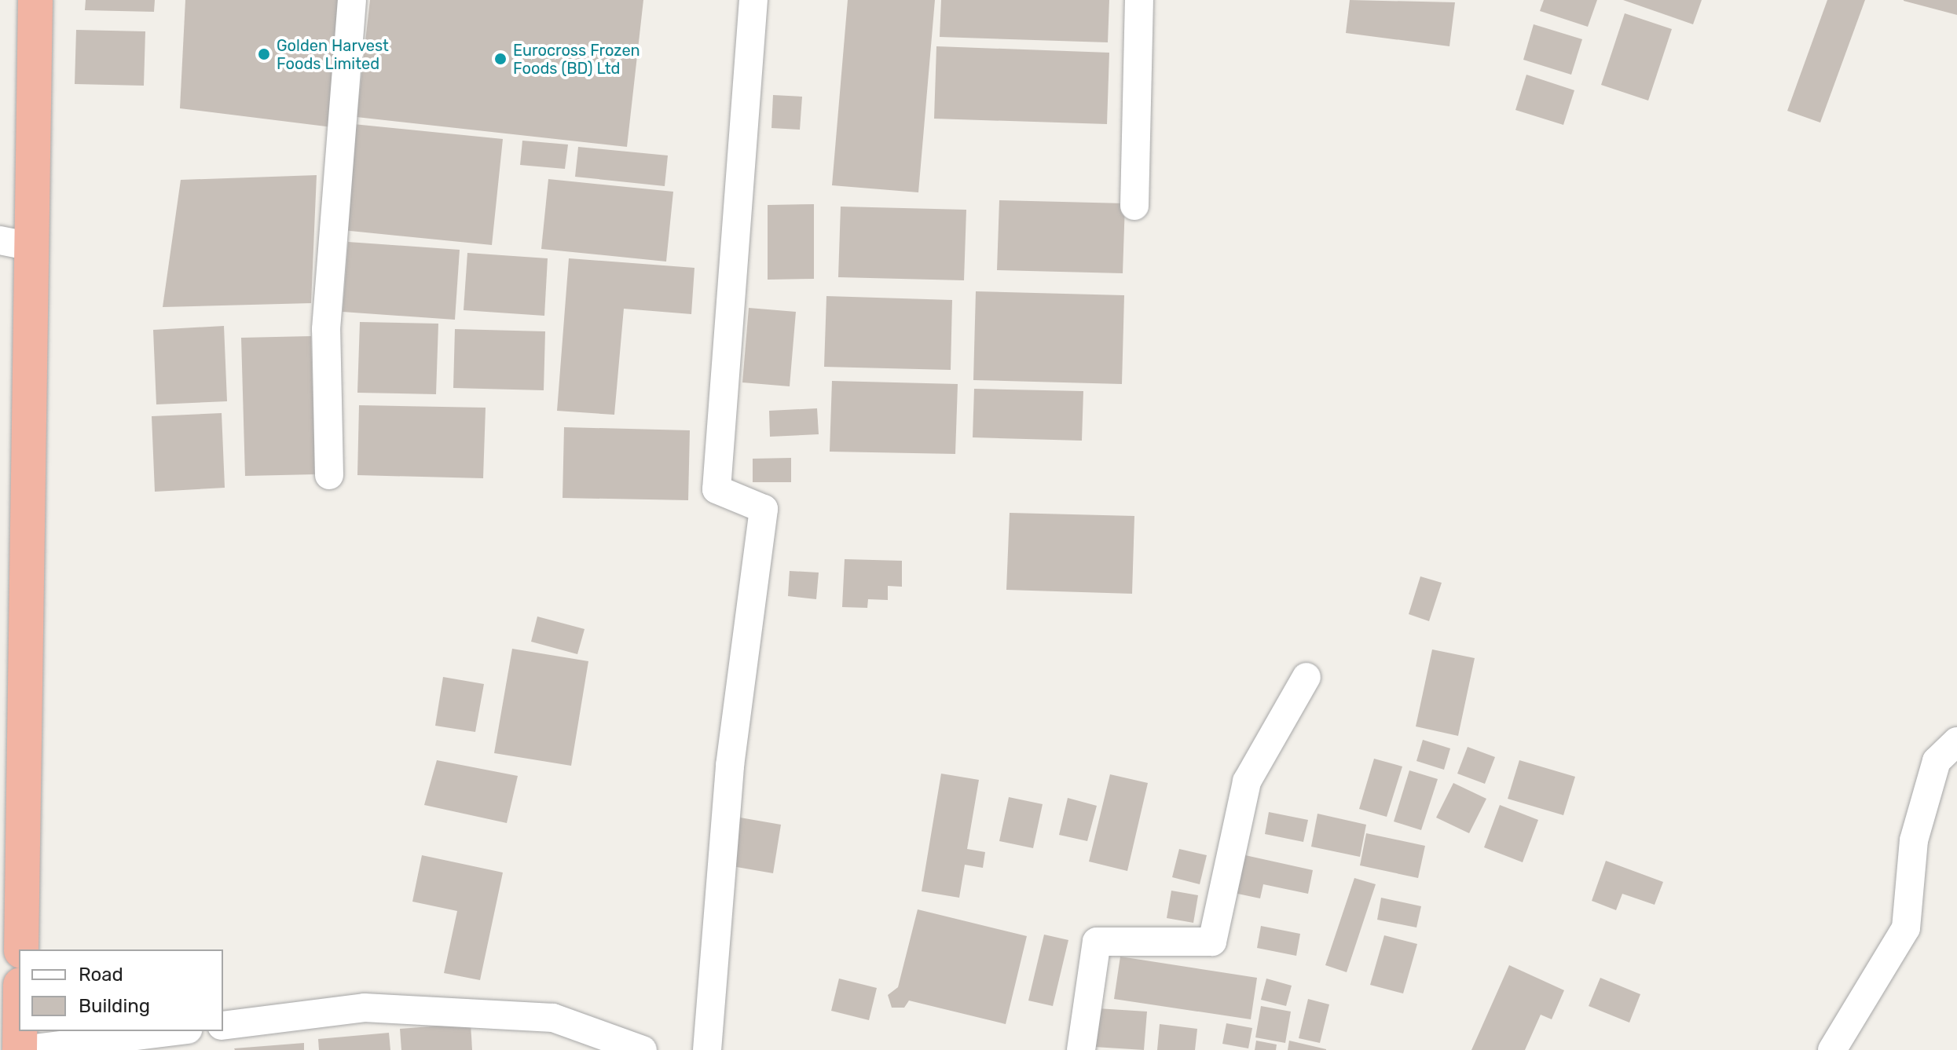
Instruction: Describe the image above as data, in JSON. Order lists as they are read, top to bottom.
{
  "places": ["Golden Harvest Foods Limited", "Eurocross Frozen Foods (BD) Ltd"],
  "legend": ["Road", "Building"]
}
